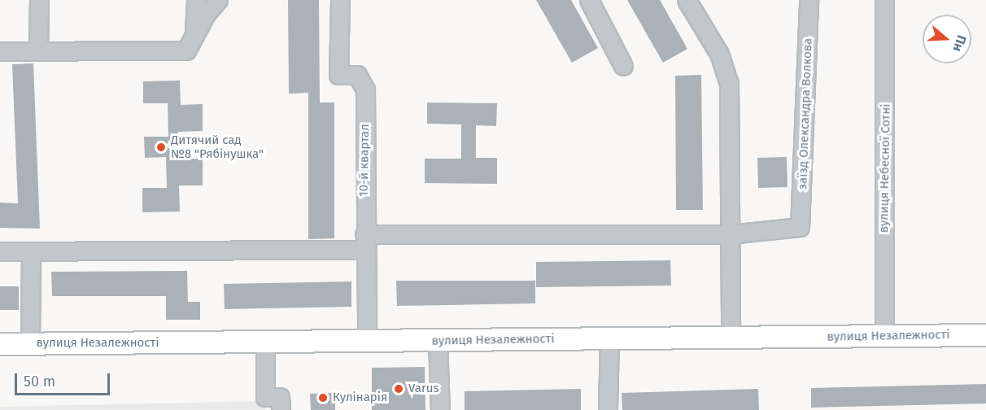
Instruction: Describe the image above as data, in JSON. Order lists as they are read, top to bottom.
{
  "streets": {
    "main road": ["вулиця Незалежності"],
    "street": ["заїзд Олександра Волкова", "10-й квартал", "вулиця Небесної Сотні"]
  },
  "crossings": [
    ["10-й квартал", "вулиця Незалежності"],
    ["вулиця Небесної Сотні", "вулиця Незалежності"]
  ],
  "places": ["Дитячий сад №8 \"Рябінушка\"", "Varus", "Кулінарія"],
  "scale_bar": "50 m",
  "north": "right"
}
